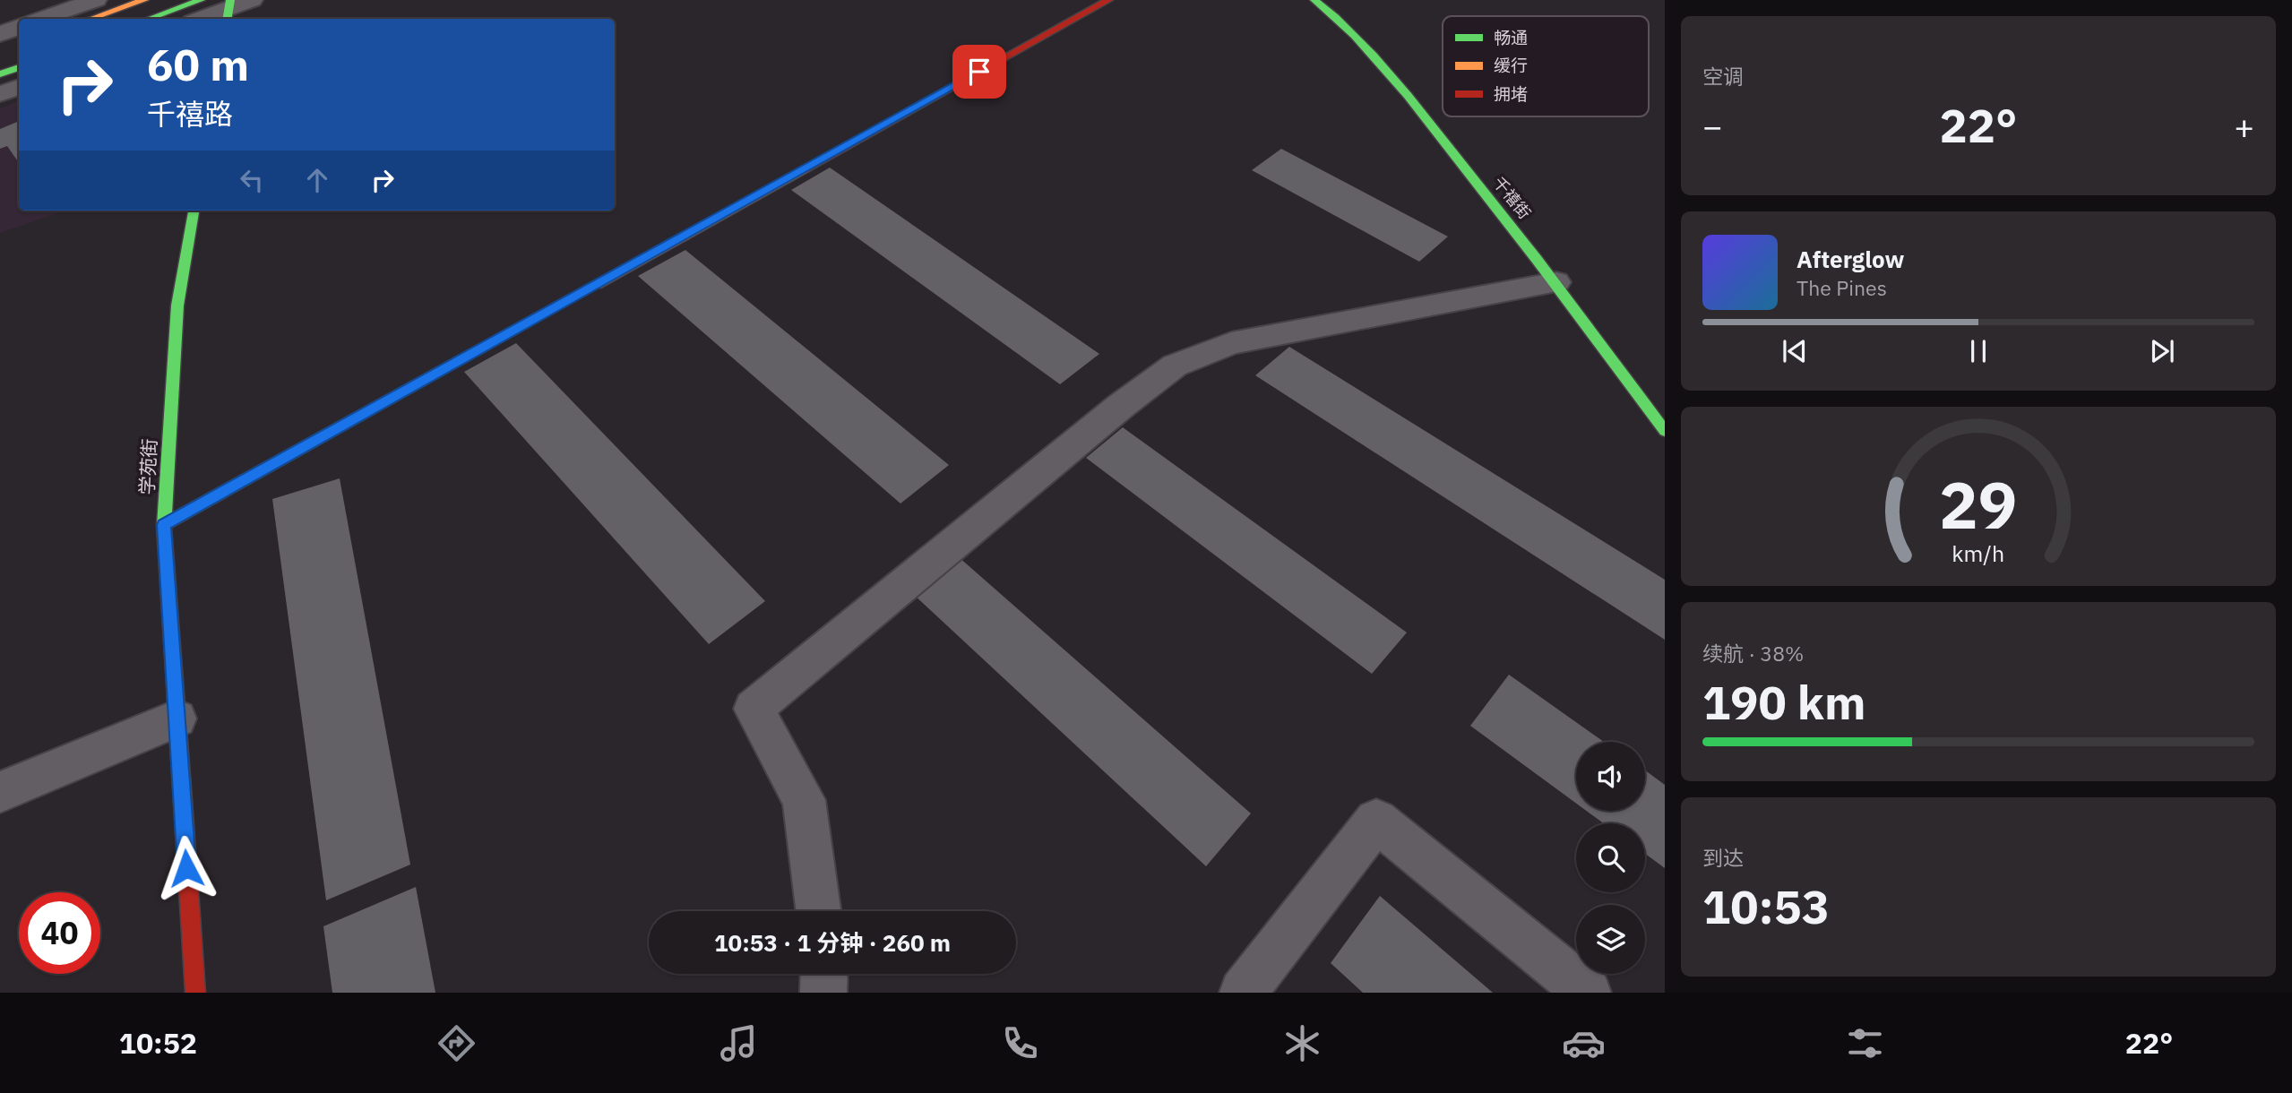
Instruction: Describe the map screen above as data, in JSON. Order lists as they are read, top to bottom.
{
  "streets": {
    "street": ["千禧街", "学苑街"]
  },
  "legend": ["畅通", "缓行", "拥堵"],
  "page": {
    "tile": [
      "空调",
      ["续航 · 38%", "190 km"],
      ["到达", "10:53"]
    ],
    "turn": ["60 m", "千禧路"],
    "heat": ["−", "22°", "+"],
    "song": ["Afterglow", "The Pines"],
    "limit": "40",
    "trip": "10:53 · 1 分钟 · 260 m",
    "tabs": ["10:52", "22°"],
    "gauge": ["29", "km/h"]
  }
}
